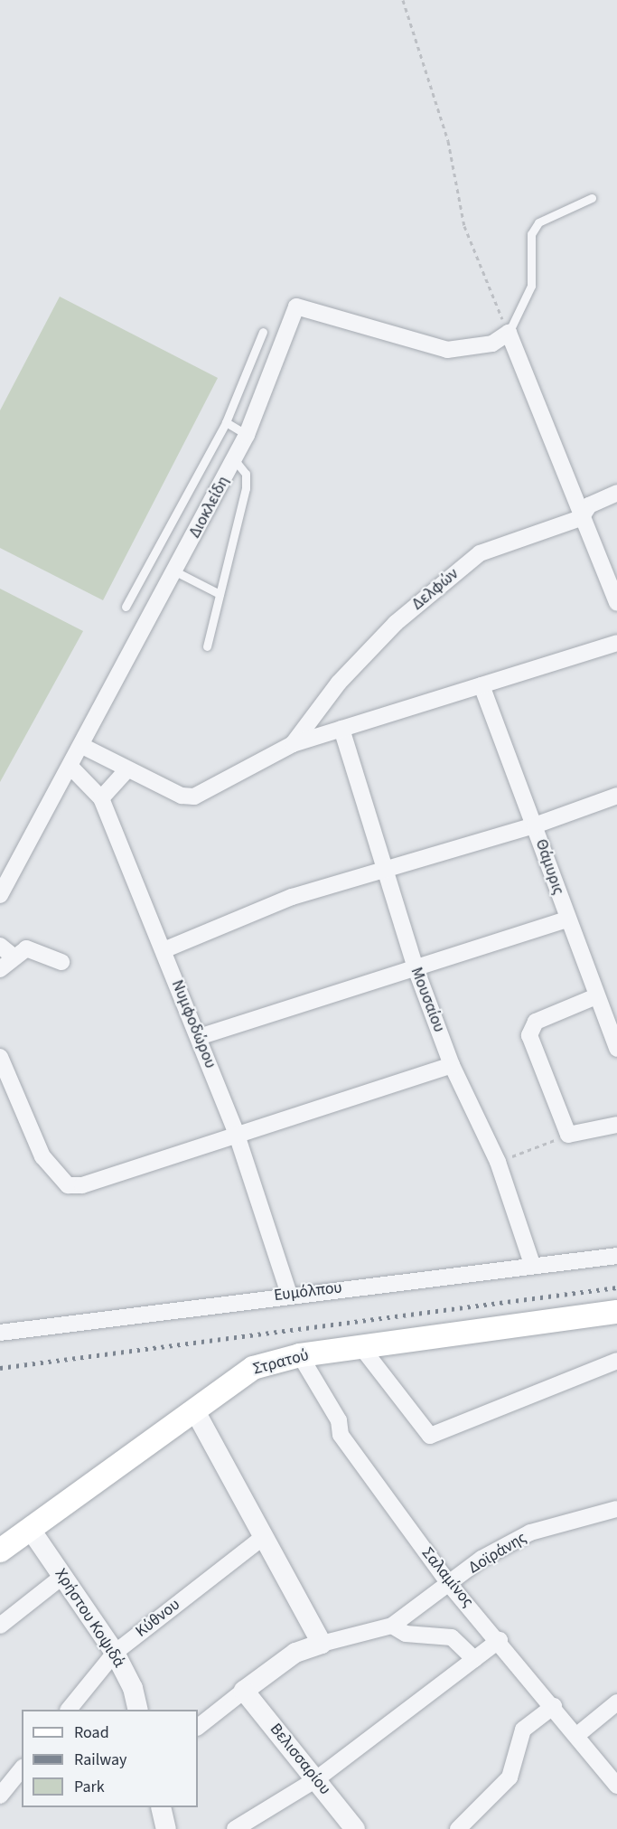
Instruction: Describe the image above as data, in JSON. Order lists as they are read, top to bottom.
{
  "streets": {
    "main road": ["Στρατού"],
    "street": [
      "Διοκλείδη",
      "Δελφών",
      "Θάμυρις",
      "Μουσαίου",
      "Νυμφοδώρου",
      "Ευμόλπου",
      "Δοϊράνης",
      "Σαλαμίνος",
      "Χρήστου Κοψιδά",
      "Κύθνου",
      "Βελισσαρίου"
    ]
  },
  "crossings": [
    ["Διοκλείδη", "Νυμφοδώρου"],
    ["Μουσαίου", "Ευμόλπου"],
    ["Νυμφοδώρου", "Ευμόλπου"],
    ["Στρατού", "Σαλαμίνος"],
    ["Στρατού", "Χρήστου Κοψιδά"],
    ["Δοϊράνης", "Σαλαμίνος"],
    ["Δοϊράνης", "Βελισσαρίου"],
    ["Χρήστου Κοψιδά", "Κύθνου"]
  ],
  "legend": ["Road", "Railway", "Park"]
}
